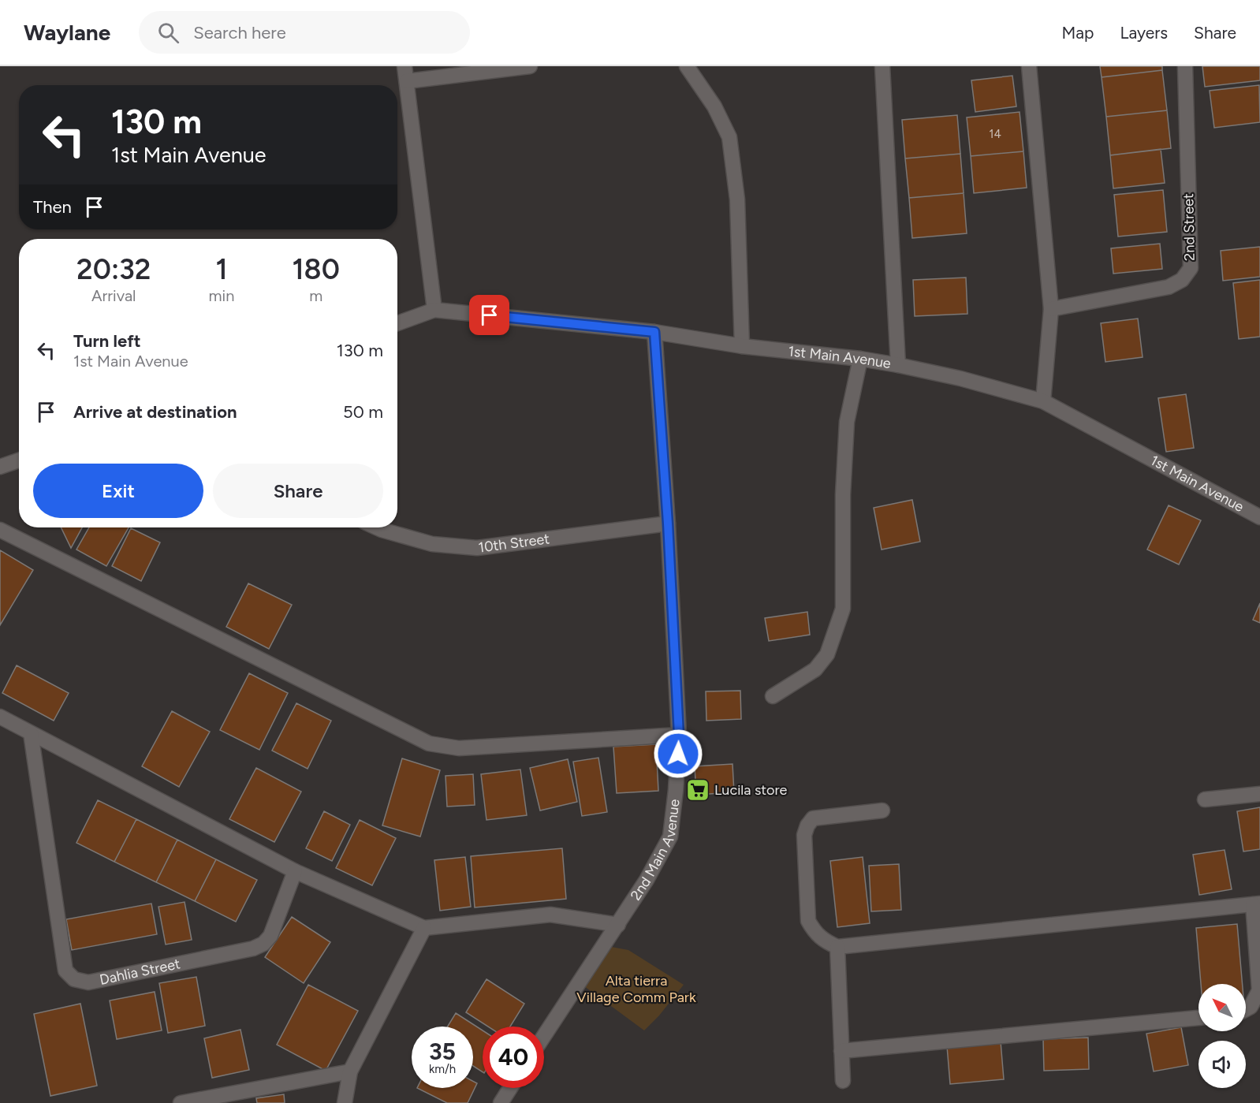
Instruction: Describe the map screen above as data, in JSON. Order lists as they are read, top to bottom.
{
  "streets": {
    "street": [
      "2nd Street",
      "1st Main Avenue",
      "10th Street",
      "2nd Main Avenue",
      "Dahlia Street"
    ]
  },
  "crossings": [
    ["1st Main Avenue", "2nd Main Avenue"],
    ["10th Street", "2nd Main Avenue"]
  ],
  "parks": ["Alta tierra Village Comm Park"],
  "places": {
    "supermarket": ["Lucila store"]
  },
  "house_numbers": ["14"],
  "north": "top left",
  "page": {
    "header": "Waylane",
    "search": "Search here",
    "nav": ["Map", "Layers", "Share"],
    "turn": ["130 m", "1st Main Avenue"],
    "then": "Then",
    "eta": [
      "20:32",
      "Arrival",
      "1",
      "min",
      "180",
      "m"
    ],
    "list": [
      {
        "name": "Turn left",
        "note": "1st Main Avenue",
        "value": "130 m"
      },
      {
        "name": "Arrive at destination",
        "value": "50 m"
      }
    ],
    "buttons": ["Exit", "Share"],
    "speed": "35 km/h",
    "limit": "40"
  }
}
